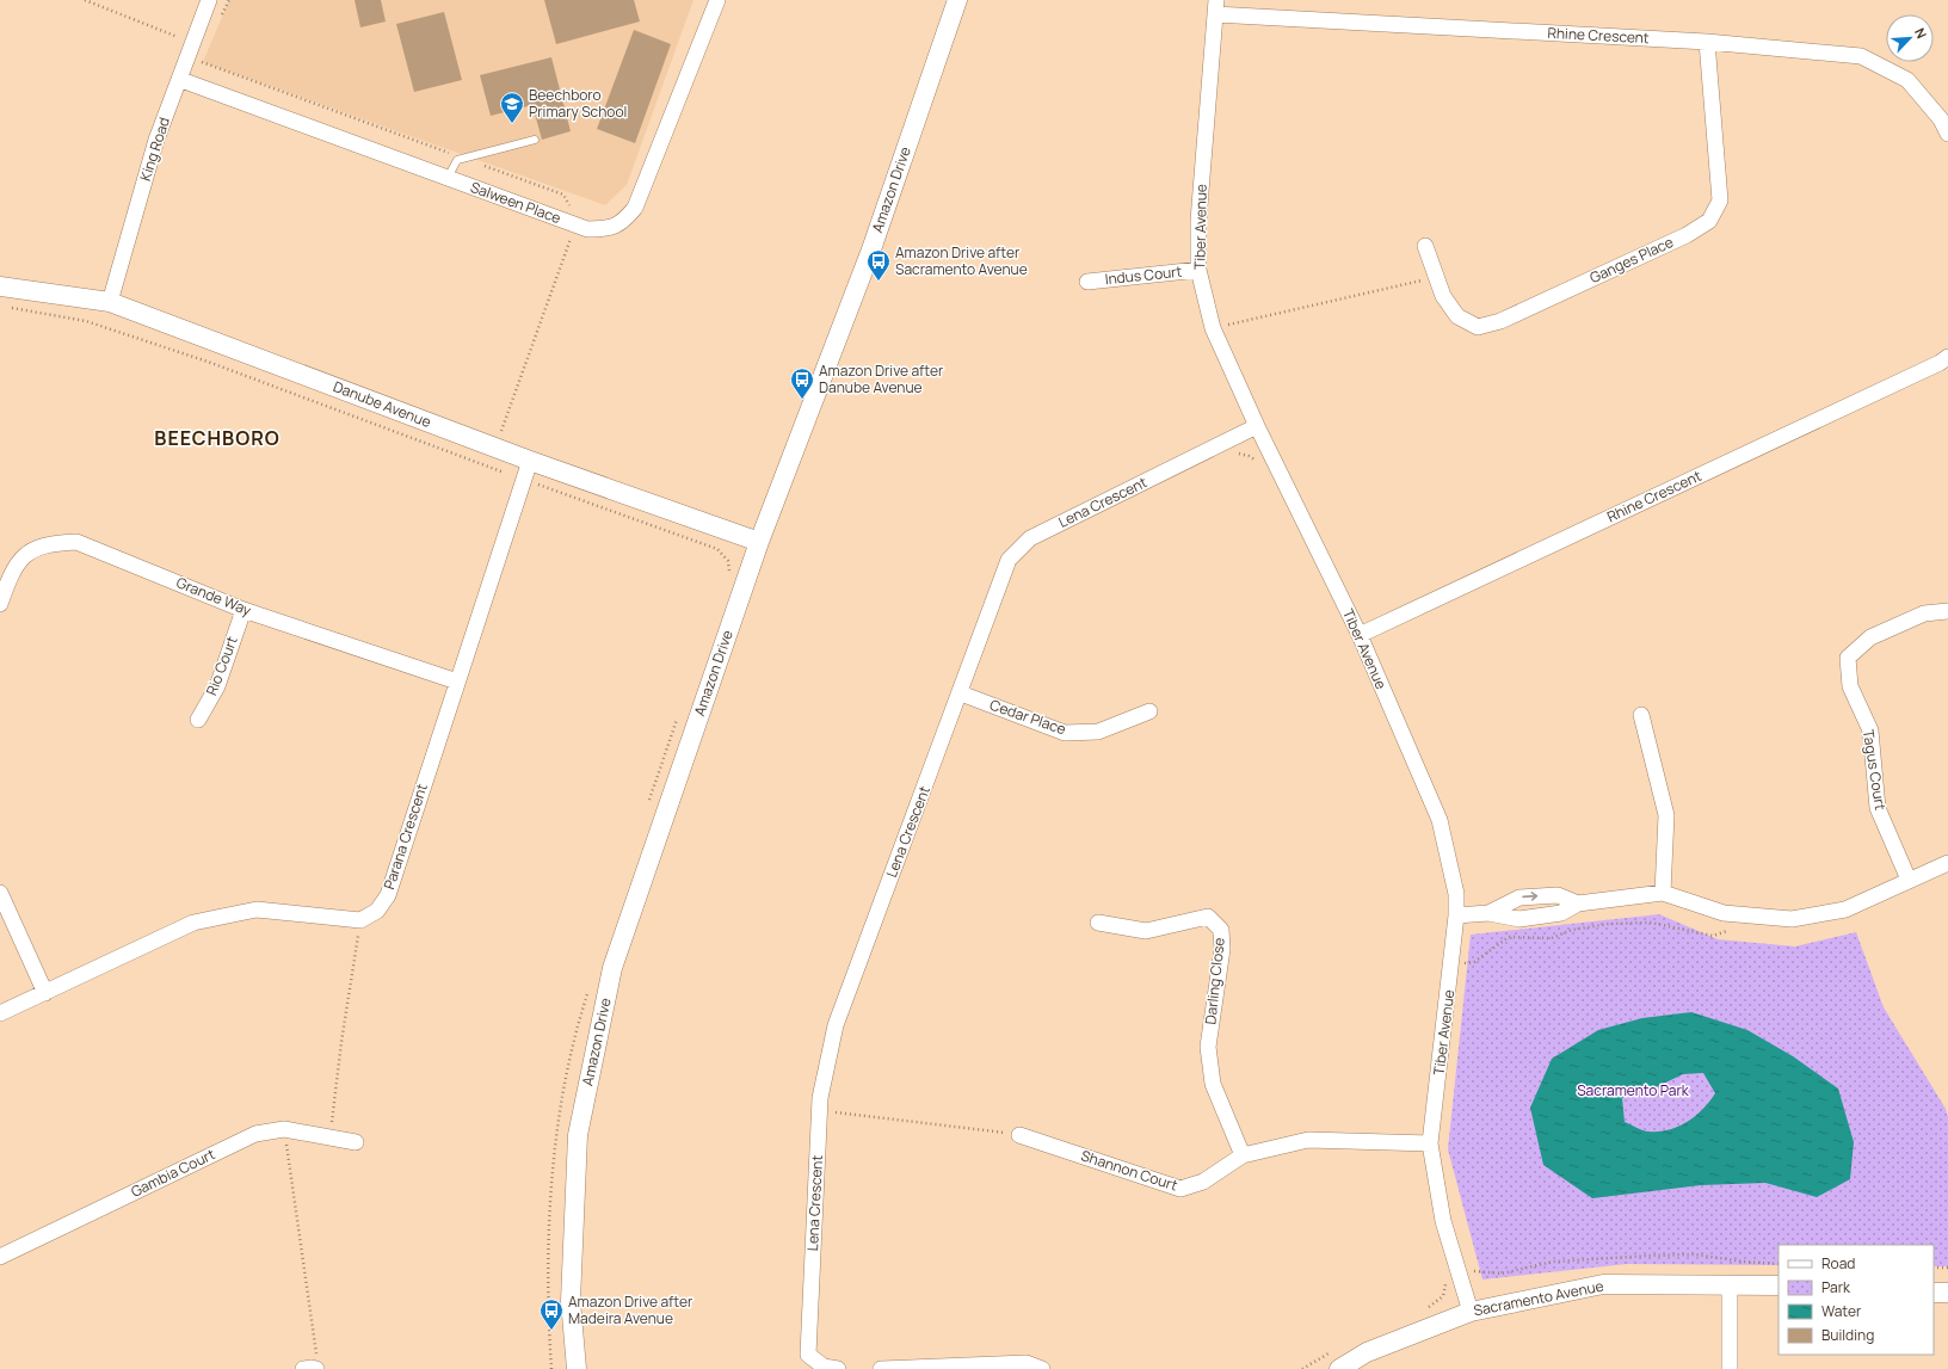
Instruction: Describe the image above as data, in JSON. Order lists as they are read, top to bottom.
{
  "streets": {
    "street": [
      "Rhine Crescent",
      "King Road",
      "Amazon Drive",
      "Salween Place",
      "Tiber Avenue",
      "Ganges Place",
      "Indus Court",
      "Danube Avenue",
      "Lena Crescent",
      "Grande Way",
      "Rio Court",
      "Cedar Place",
      "Tagus Court",
      "Parana Crescent",
      "Darling Close",
      "Shannon Court",
      "Gambia Court",
      "Sacramento Avenue"
    ]
  },
  "crossings": [
    ["Rhine Crescent", "Tiber Avenue"],
    ["Rhine Crescent", "Ganges Place"],
    ["King Road", "Salween Place"],
    ["King Road", "Danube Avenue"],
    ["Amazon Drive", "Danube Avenue"],
    ["Tiber Avenue", "Indus Court"],
    ["Tiber Avenue", "Lena Crescent"],
    ["Tiber Avenue", "Shannon Court"],
    ["Tiber Avenue", "Sacramento Avenue"],
    ["Danube Avenue", "Parana Crescent"],
    ["Lena Crescent", "Cedar Place"],
    ["Grande Way", "Rio Court"],
    ["Grande Way", "Parana Crescent"],
    ["Darling Close", "Shannon Court"]
  ],
  "districts": ["BEECHBORO"],
  "parks": ["Sacramento Park"],
  "places": {
    "school or university": ["Beechboro Primary School"],
    "bus stop": ["Amazon Drive after Sacramento Avenue", "Amazon Drive after Danube Avenue", "Amazon Drive after Madeira Avenue"]
  },
  "legend": [
    "Road",
    "Park",
    "Water",
    "Building"
  ],
  "north": "top right"
}
